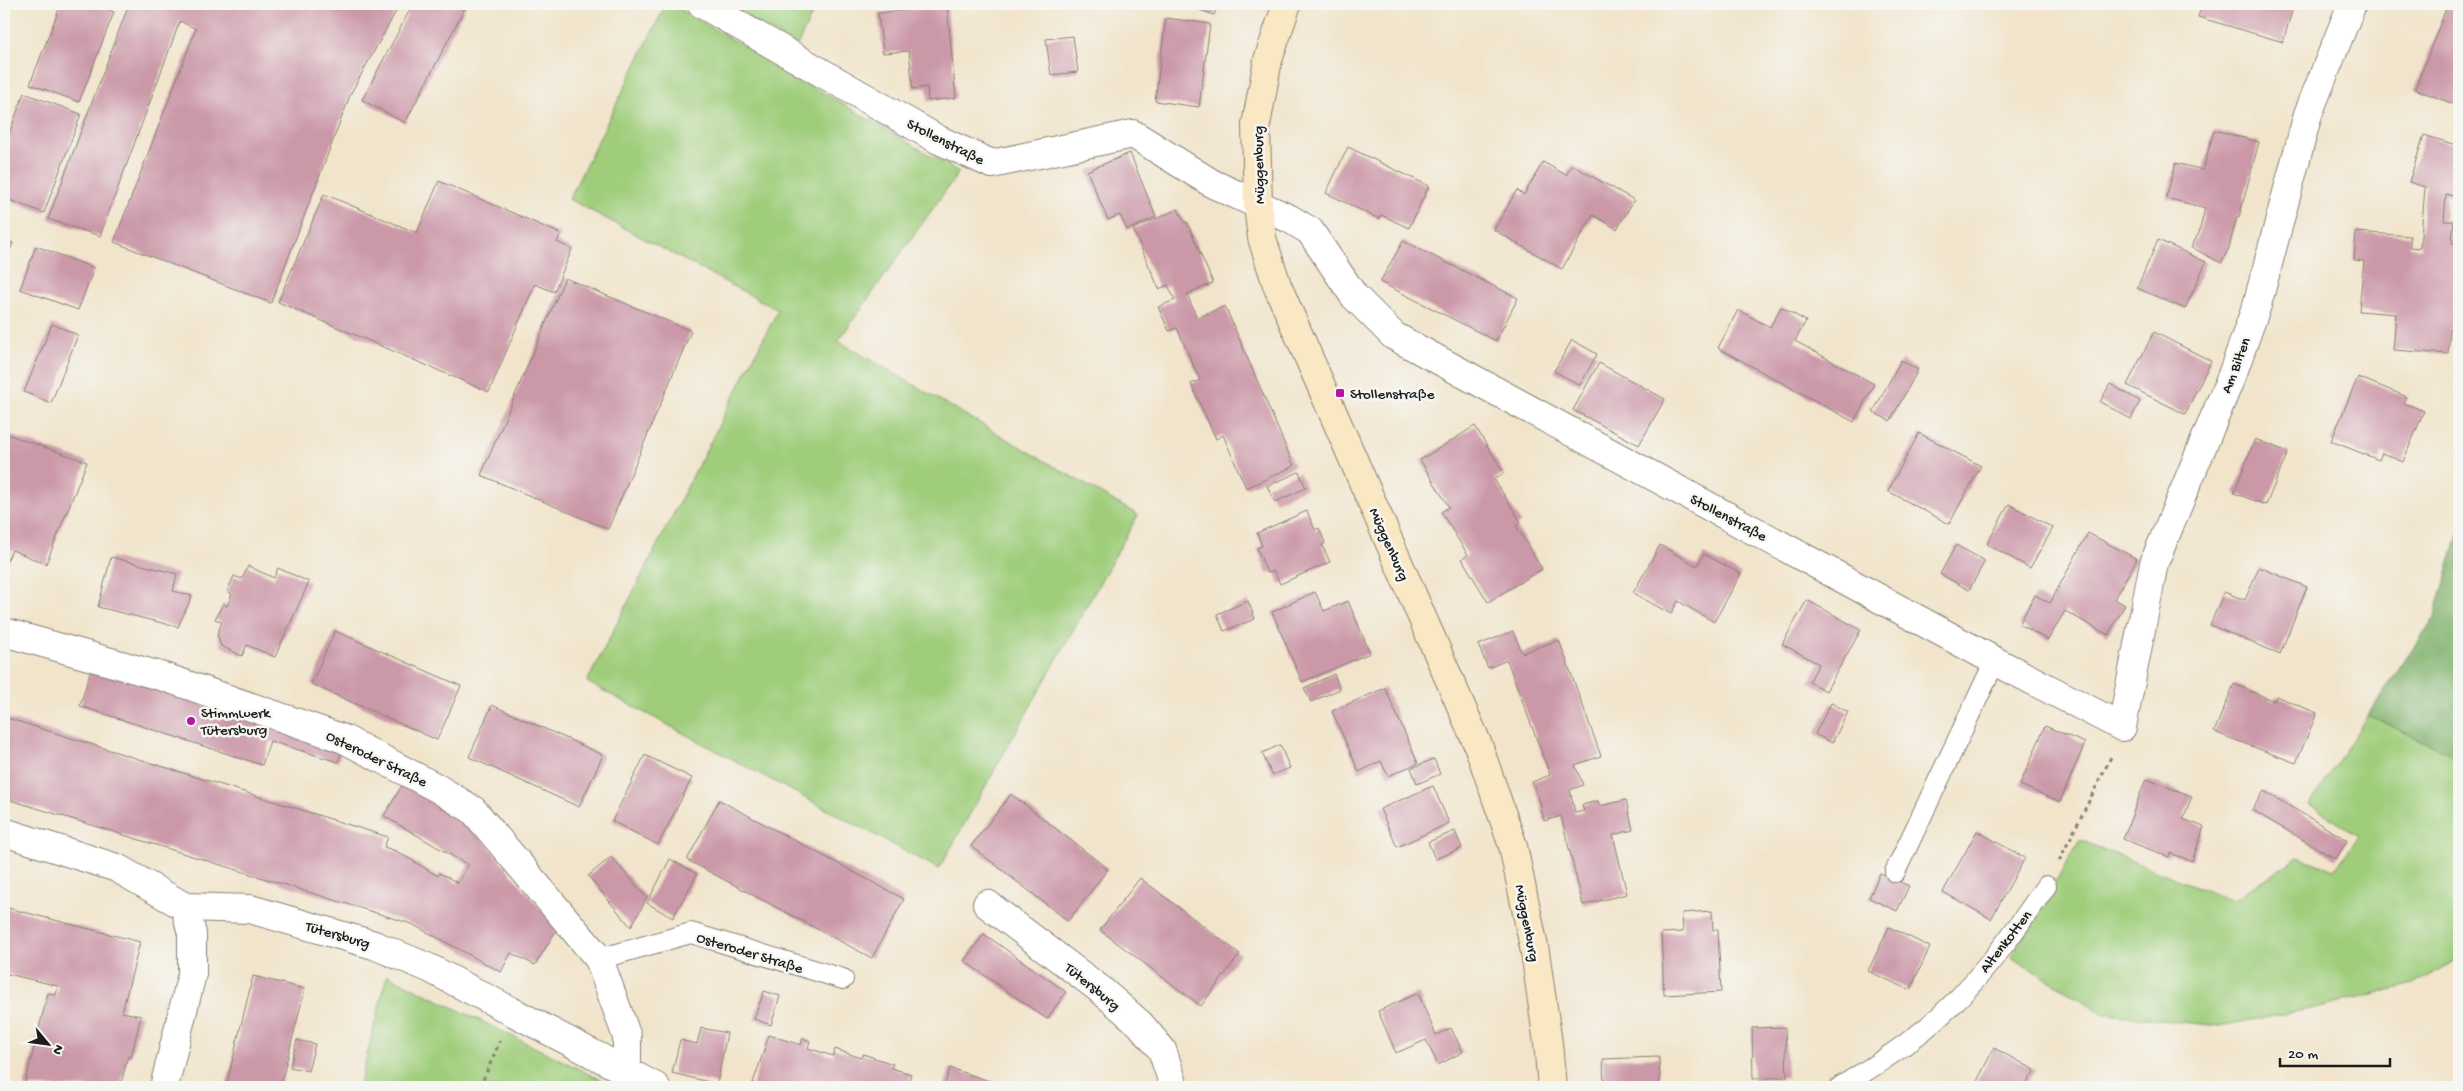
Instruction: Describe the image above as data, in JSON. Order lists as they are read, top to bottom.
{
  "streets": {
    "main road": ["Müggenburg"],
    "street": [
      "Stollenstraße",
      "Am Bilten",
      "Osteroder Straße",
      "Tütersburg"
    ],
    "lane": ["Altenkotten"]
  },
  "crossings": [
    ["Stollenstraße", "Müggenburg"],
    ["Stollenstraße", "Am Bilten"],
    ["Osteroder Straße", "Tütersburg"]
  ],
  "places": {
    "transit": ["Stollenstraße"],
    "other": ["Stimmwerk Tütersburg"]
  },
  "scale_bar": "20 m",
  "north": "bottom right"
}
